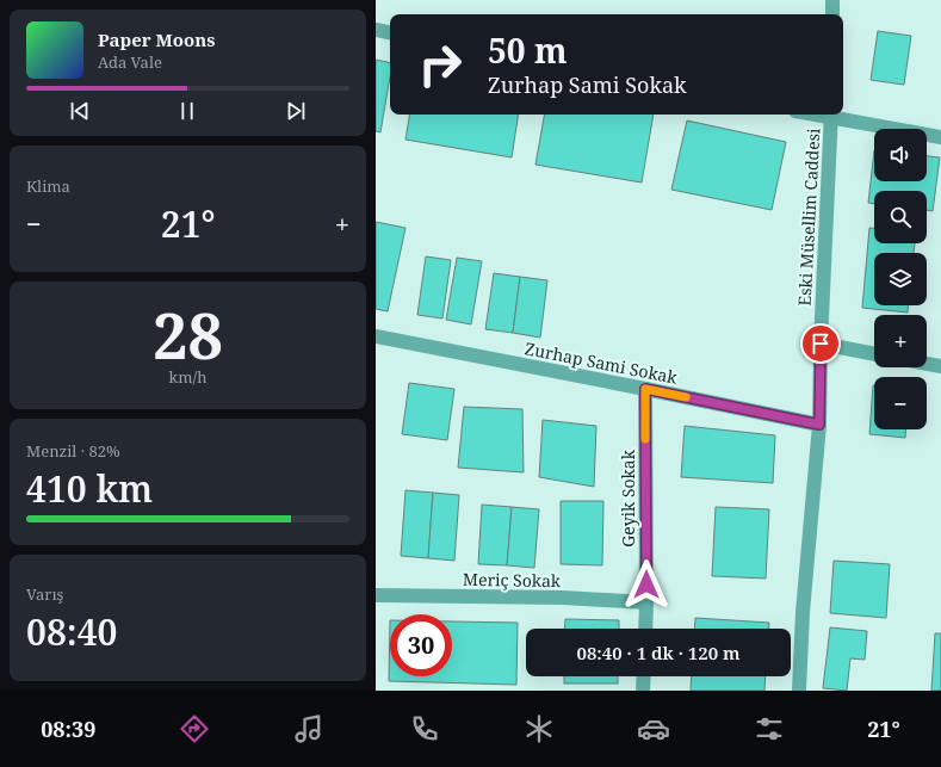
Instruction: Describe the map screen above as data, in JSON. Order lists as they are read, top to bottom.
{
  "streets": {
    "street": [
      "Eski Müsellim Caddesi",
      "Zurhap Sami Sokak",
      "Geyik Sokak",
      "Meriç Sokak"
    ]
  },
  "crossings": [
    ["Eski Müsellim Caddesi", "Zurhap Sami Sokak"],
    ["Zurhap Sami Sokak", "Geyik Sokak"],
    ["Geyik Sokak", "Meriç Sokak"]
  ],
  "page": {
    "turn": ["50 m", "Zurhap Sami Sokak"],
    "song": ["Paper Moons", "Ada Vale"],
    "map_buttons": ["+", "−"],
    "tile": [
      "Klima",
      ["28", "km/h"],
      ["Menzil · 82%", "410 km"],
      ["Varış", "08:40"]
    ],
    "heat": ["−", "21°", "+"],
    "limit": "30",
    "trip": "08:40 · 1 dk · 120 m",
    "tabs": ["08:39", "21°"]
  }
}
